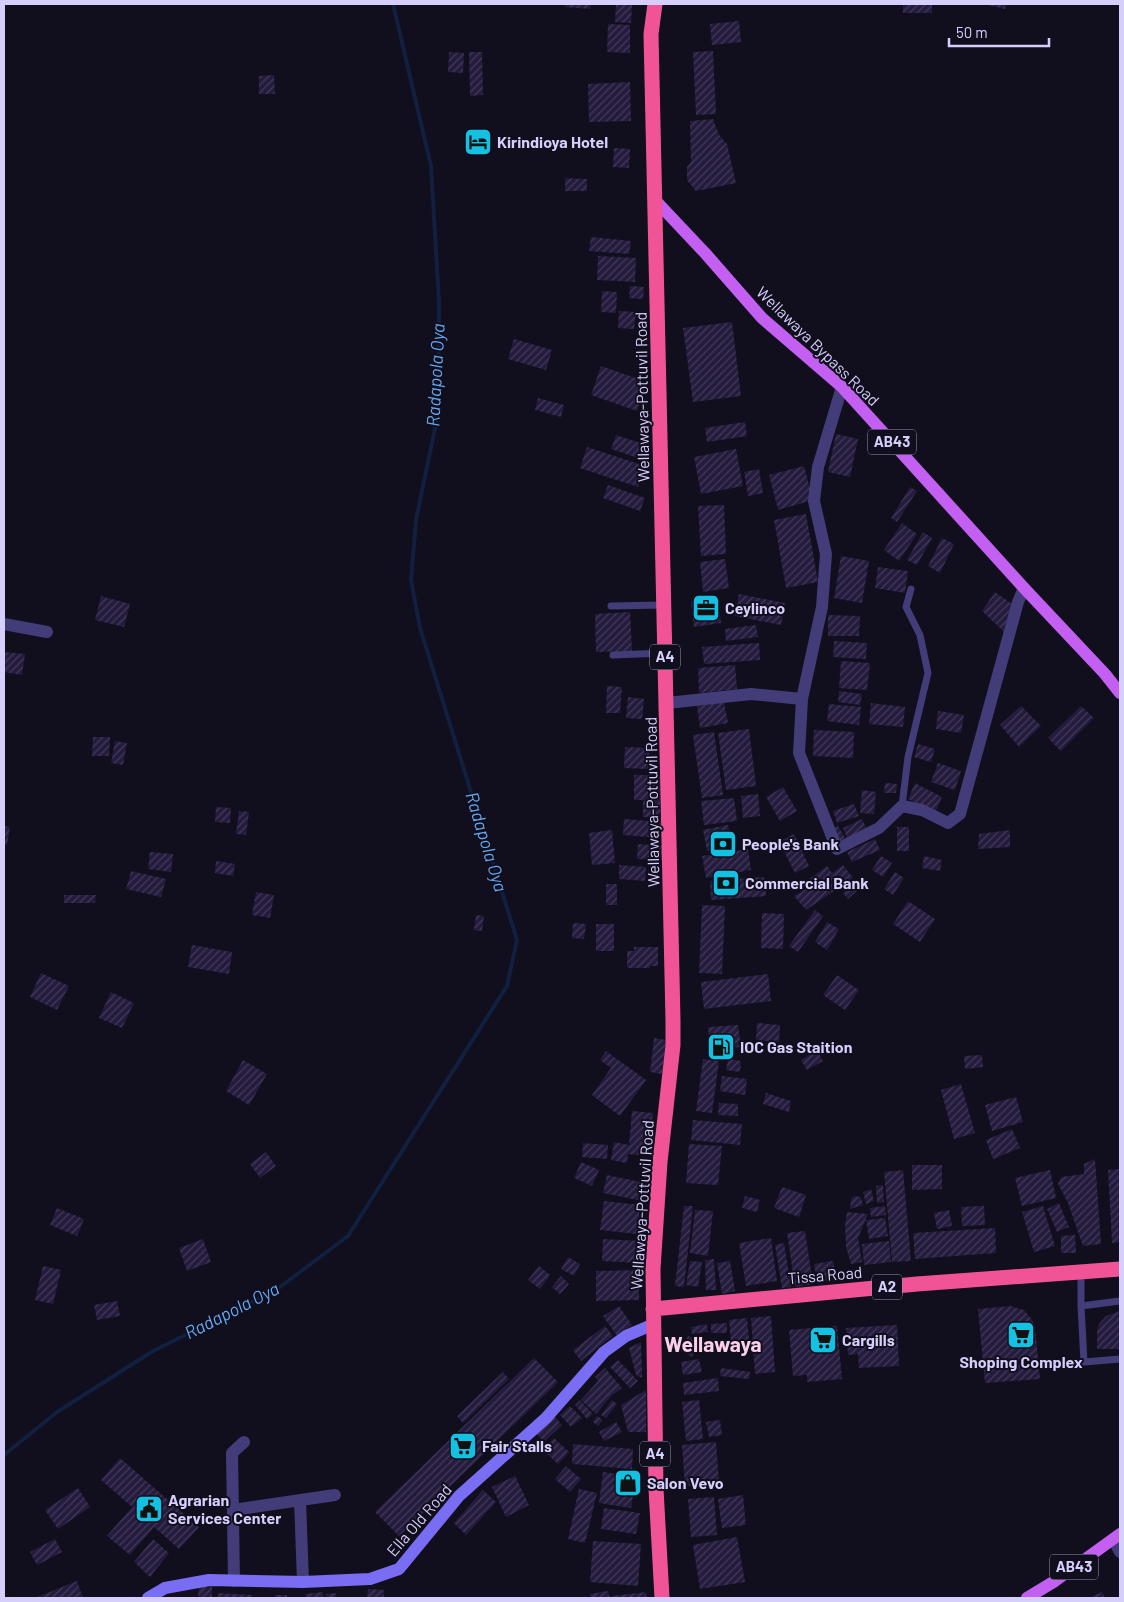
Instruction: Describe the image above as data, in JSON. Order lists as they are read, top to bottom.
{
  "streets": {
    "highway": [
      "Wellawaya-Pottuvil Road",
      "A4",
      "Tissa Road",
      "A2"
    ],
    "main road": ["Wellawaya Bypass Road", "AB43", "Ella Old Road"]
  },
  "crossings": [
    ["Wellawaya Bypass Road", "Wellawaya-Pottuvil Road"],
    ["Wellawaya-Pottuvil Road", "Tissa Road"],
    ["Wellawaya-Pottuvil Road", "Ella Old Road"],
    ["Tissa Road", "Ella Old Road"]
  ],
  "districts": ["Wellawaya"],
  "water": ["Radapola Oya"],
  "places": {
    "hotel": ["Kirindioya Hotel"],
    "office": ["Ceylinco"],
    "bank": ["People's Bank", "Commercial Bank"],
    "fuel station": ["IOC Gas Staition"],
    "supermarket": ["Shoping Complex", "Cargills", "Fair Stalls"],
    "shop": ["Salon Vevo"],
    "public building": ["Agrarian Services Center"]
  },
  "scale_bar": "50 m"
}
